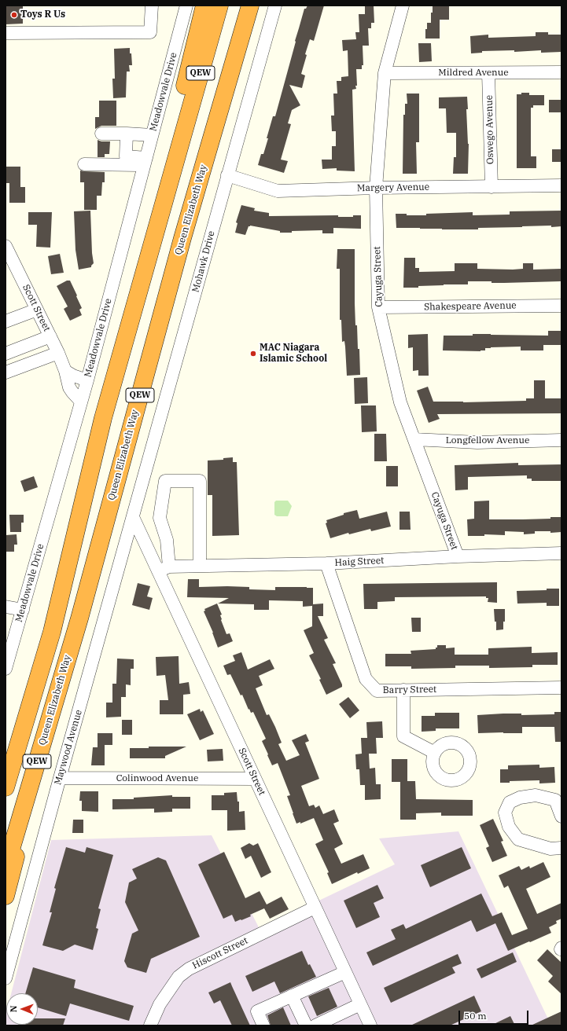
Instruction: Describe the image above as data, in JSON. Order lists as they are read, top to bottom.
{
  "streets": {
    "highway": ["QEW", "Queen Elizabeth Way"],
    "street": [
      "Mildred Avenue",
      "Meadowvale Drive",
      "Oswego Avenue",
      "Margery Avenue",
      "Mohawk Drive",
      "Cayuga Street",
      "Shakespeare Avenue",
      "Scott Street",
      "Longfellow Avenue",
      "Haig Street",
      "Barry Street",
      "Maywood Avenue",
      "Colinwood Avenue",
      "Hiscott Street"
    ]
  },
  "crossings": [
    ["Mildred Avenue", "Oswego Avenue"],
    ["Mildred Avenue", "Cayuga Street"],
    ["Meadowvale Drive", "Scott Street"],
    ["Oswego Avenue", "Margery Avenue"],
    ["Margery Avenue", "Mohawk Drive"],
    ["Margery Avenue", "Cayuga Street"],
    ["Mohawk Drive", "Scott Street"],
    ["Mohawk Drive", "Maywood Avenue"],
    ["Cayuga Street", "Shakespeare Avenue"],
    ["Cayuga Street", "Longfellow Avenue"],
    ["Cayuga Street", "Haig Street"],
    ["Scott Street", "Haig Street"],
    ["Scott Street", "Maywood Avenue"],
    ["Scott Street", "Colinwood Avenue"],
    ["Scott Street", "Hiscott Street"],
    ["Haig Street", "Barry Street"],
    ["Maywood Avenue", "Colinwood Avenue"]
  ],
  "places": ["Toys R Us", "MAC Niagara Islamic School"],
  "scale_bar": "50 m",
  "north": "left"
}
